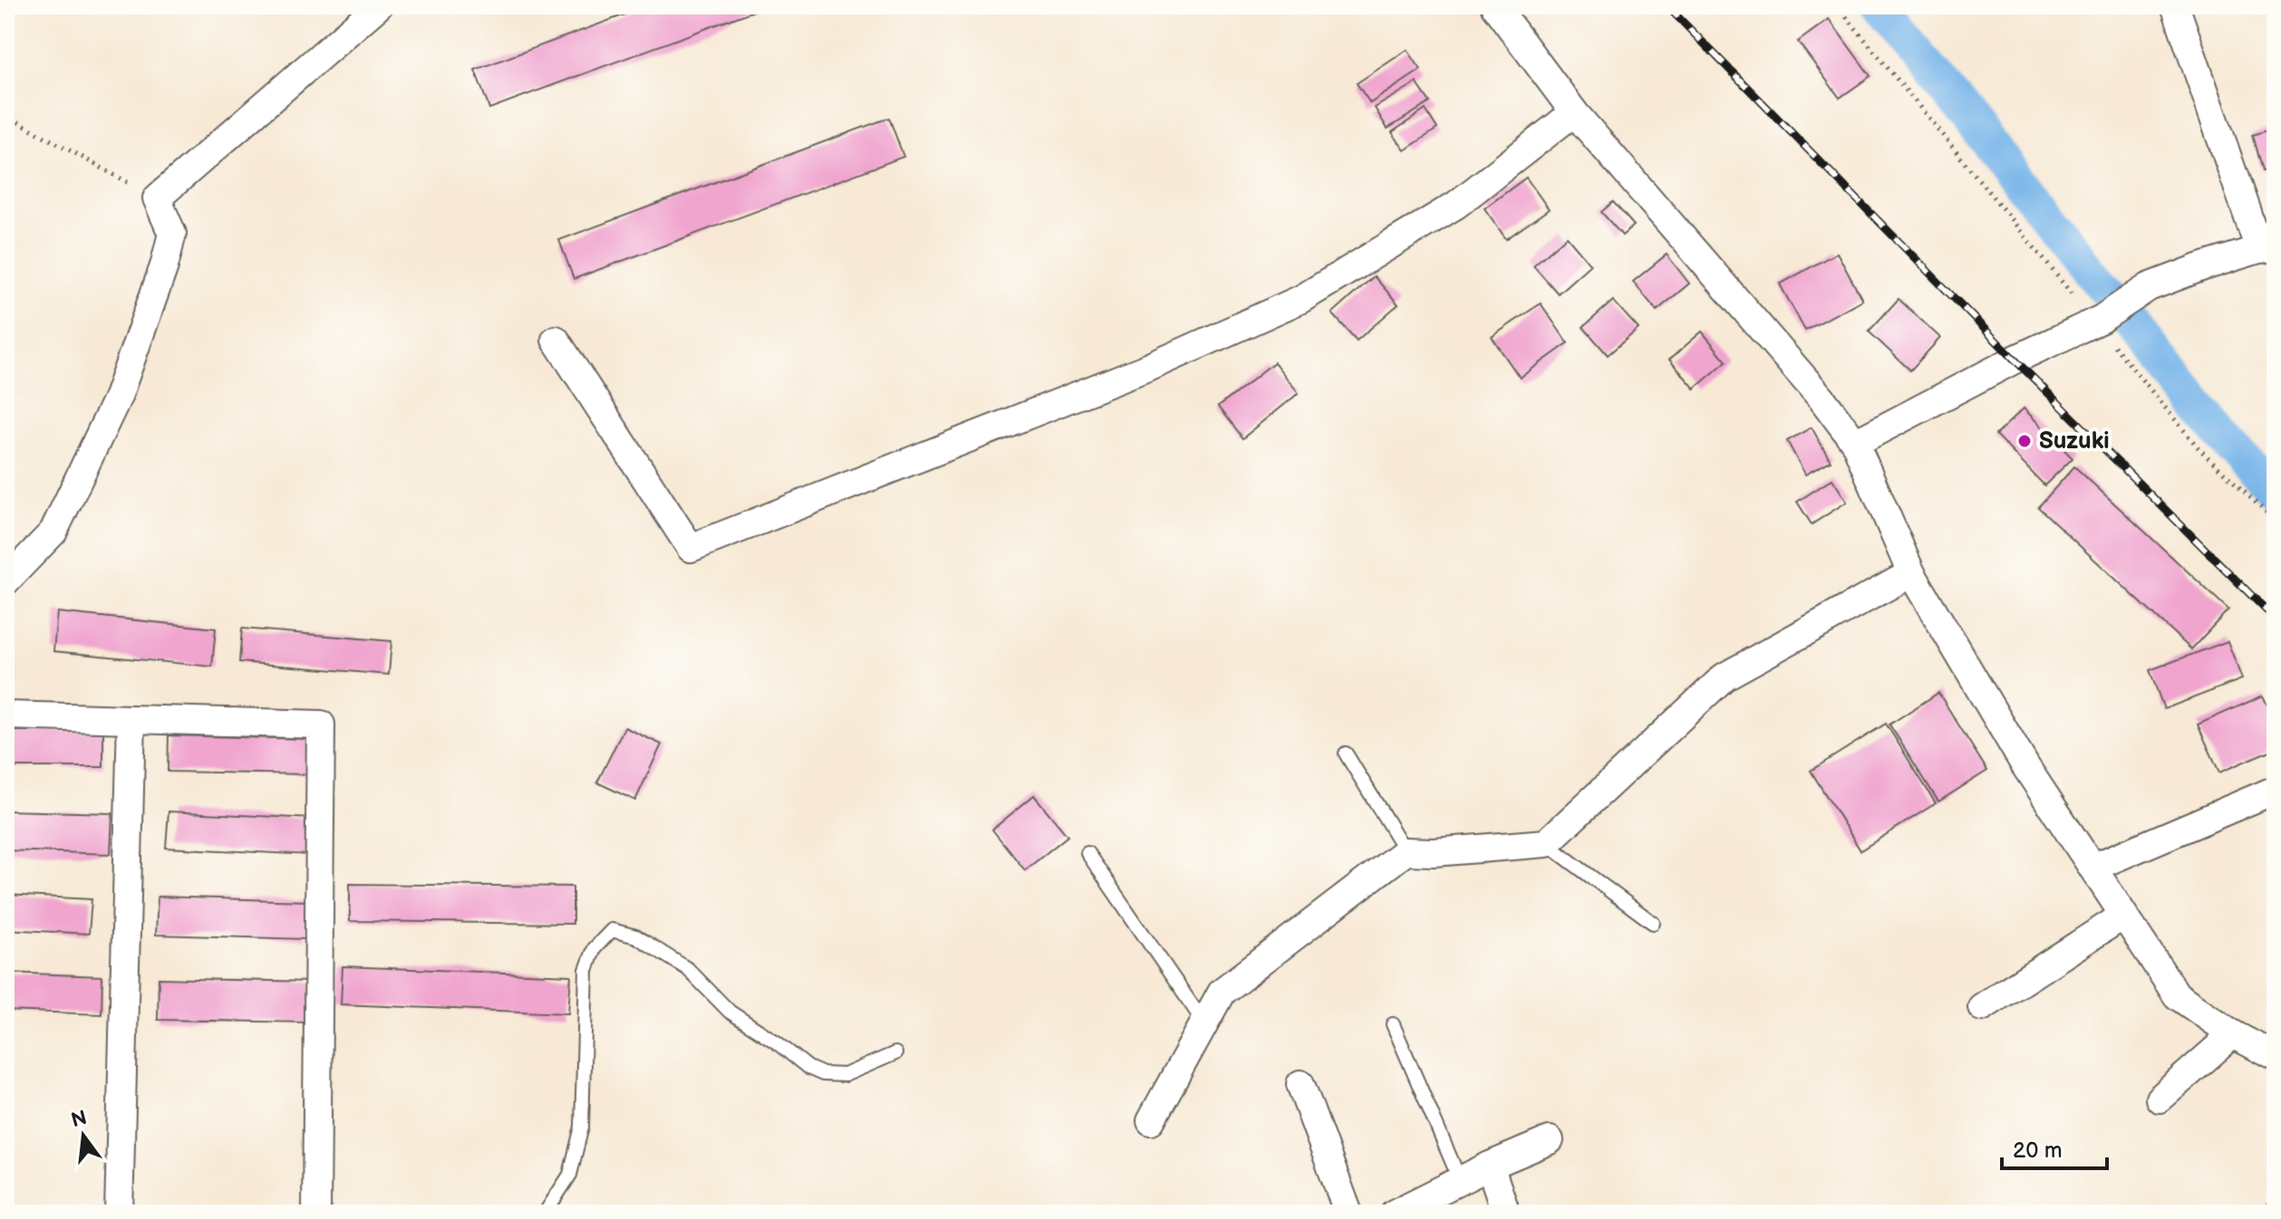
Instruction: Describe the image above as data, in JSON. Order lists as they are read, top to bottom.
{
  "places": ["Suzuki"],
  "scale_bar": "20 m",
  "north": "top"
}
